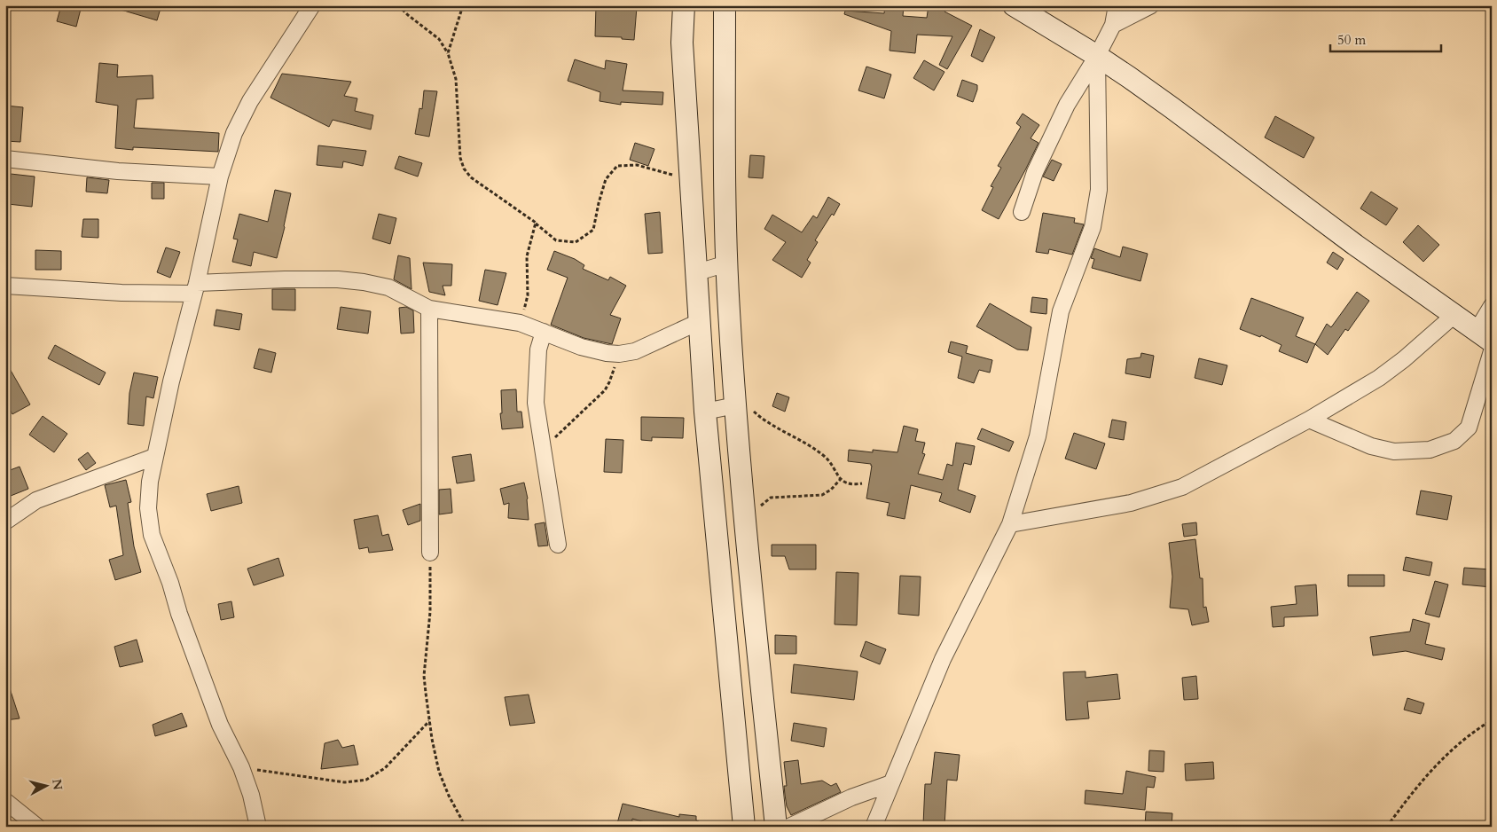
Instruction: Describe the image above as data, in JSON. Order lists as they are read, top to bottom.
{
  "scale_bar": "50 m",
  "north": "right"
}
